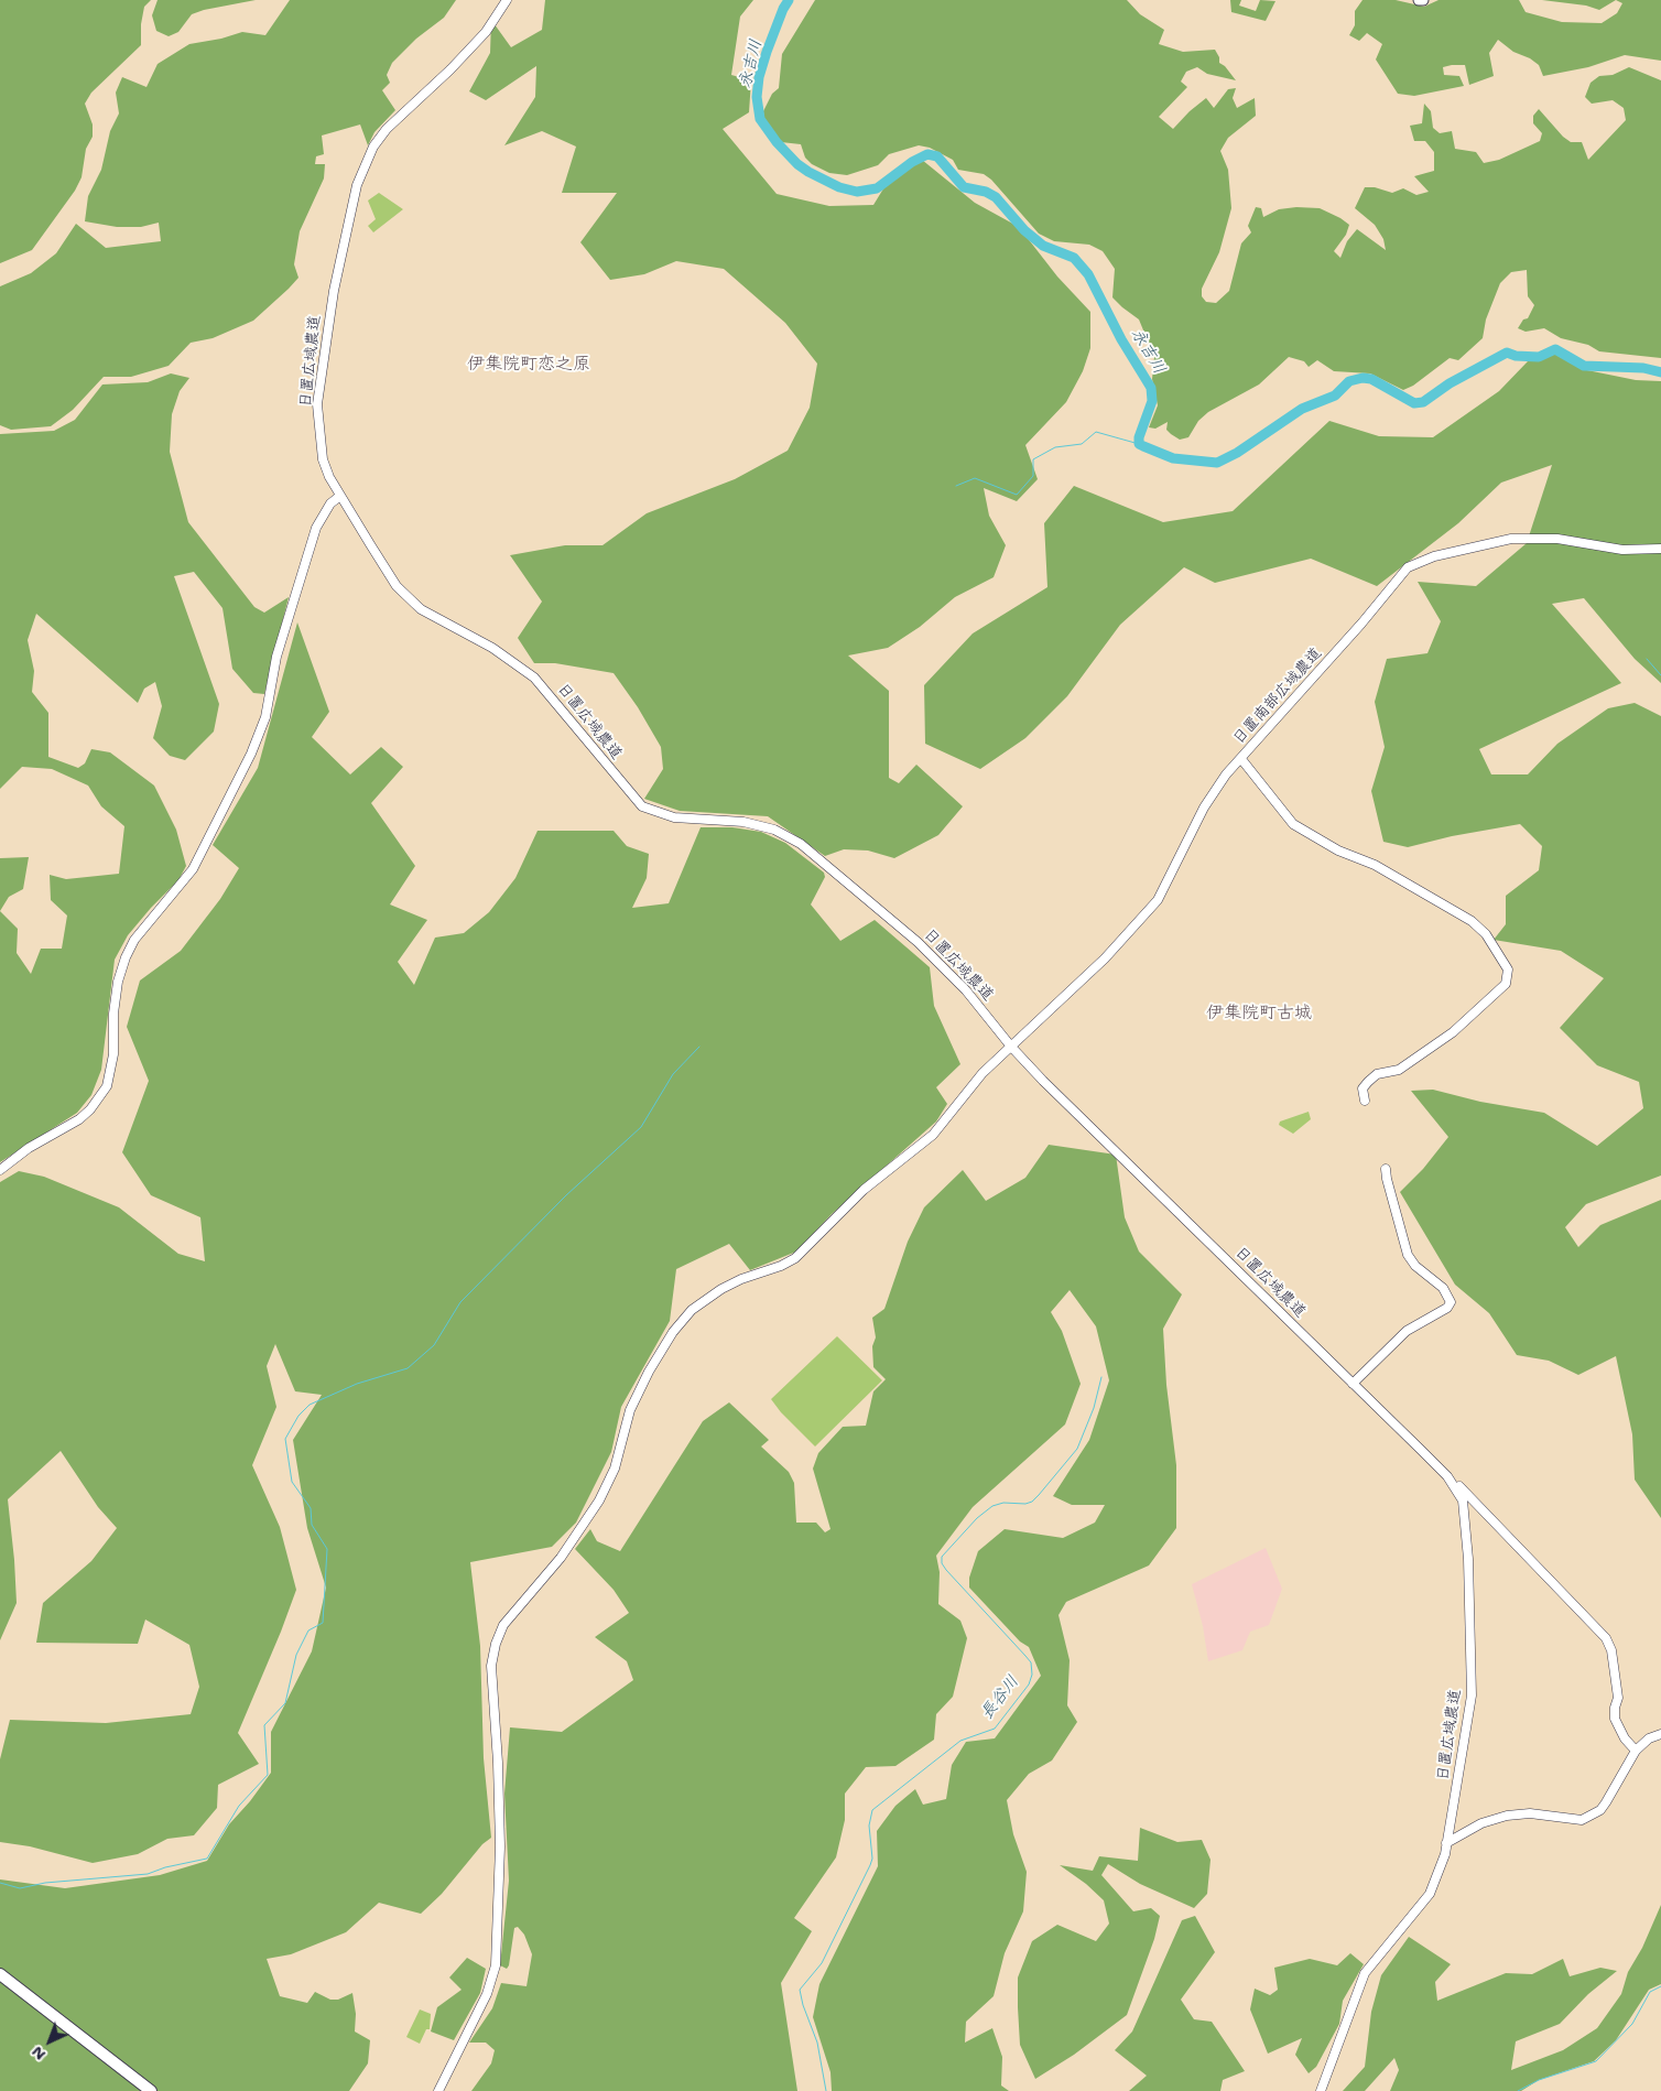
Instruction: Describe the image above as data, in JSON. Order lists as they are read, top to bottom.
{
  "streets": {
    "street": ["日置広域農道", "日置南部広域農道"]
  },
  "crossings": [
    ["日置広域農道", "日置南部広域農道"]
  ],
  "districts": ["伊集院町恋之原", "伊集院町古城"],
  "water": ["永吉川", "長谷川"],
  "north": "bottom left"
}
